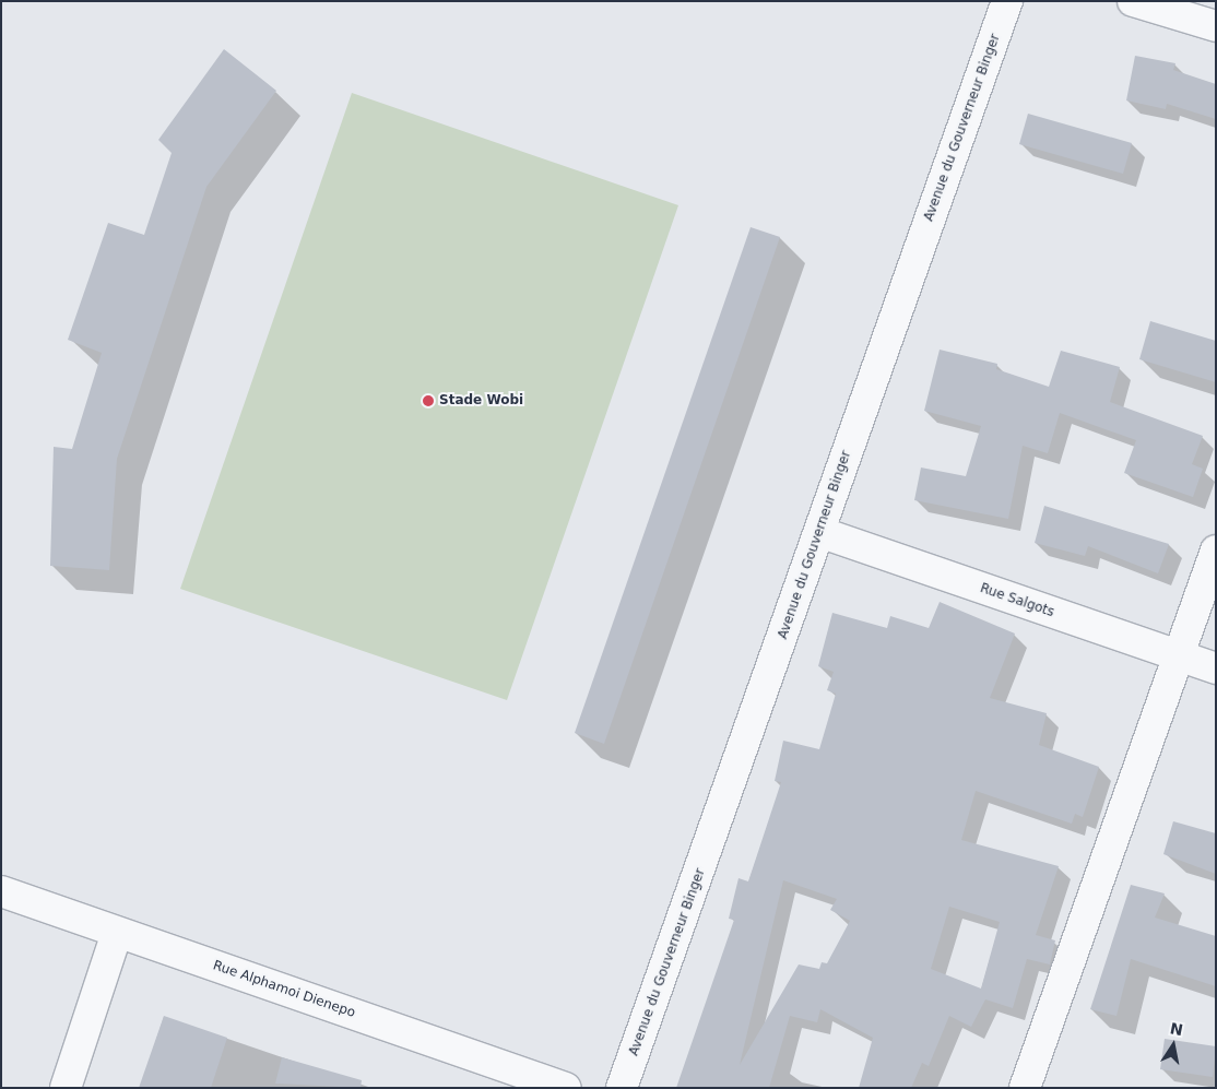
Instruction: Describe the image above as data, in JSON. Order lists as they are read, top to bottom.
{
  "streets": {
    "street": ["Avenue du Gouverneur Binger", "Rue Salgots", "Rue Alphamoi Dienepo"]
  },
  "crossings": [
    ["Avenue du Gouverneur Binger", "Rue Salgots"]
  ],
  "places": ["Stade Wobi"],
  "north": "top"
}
